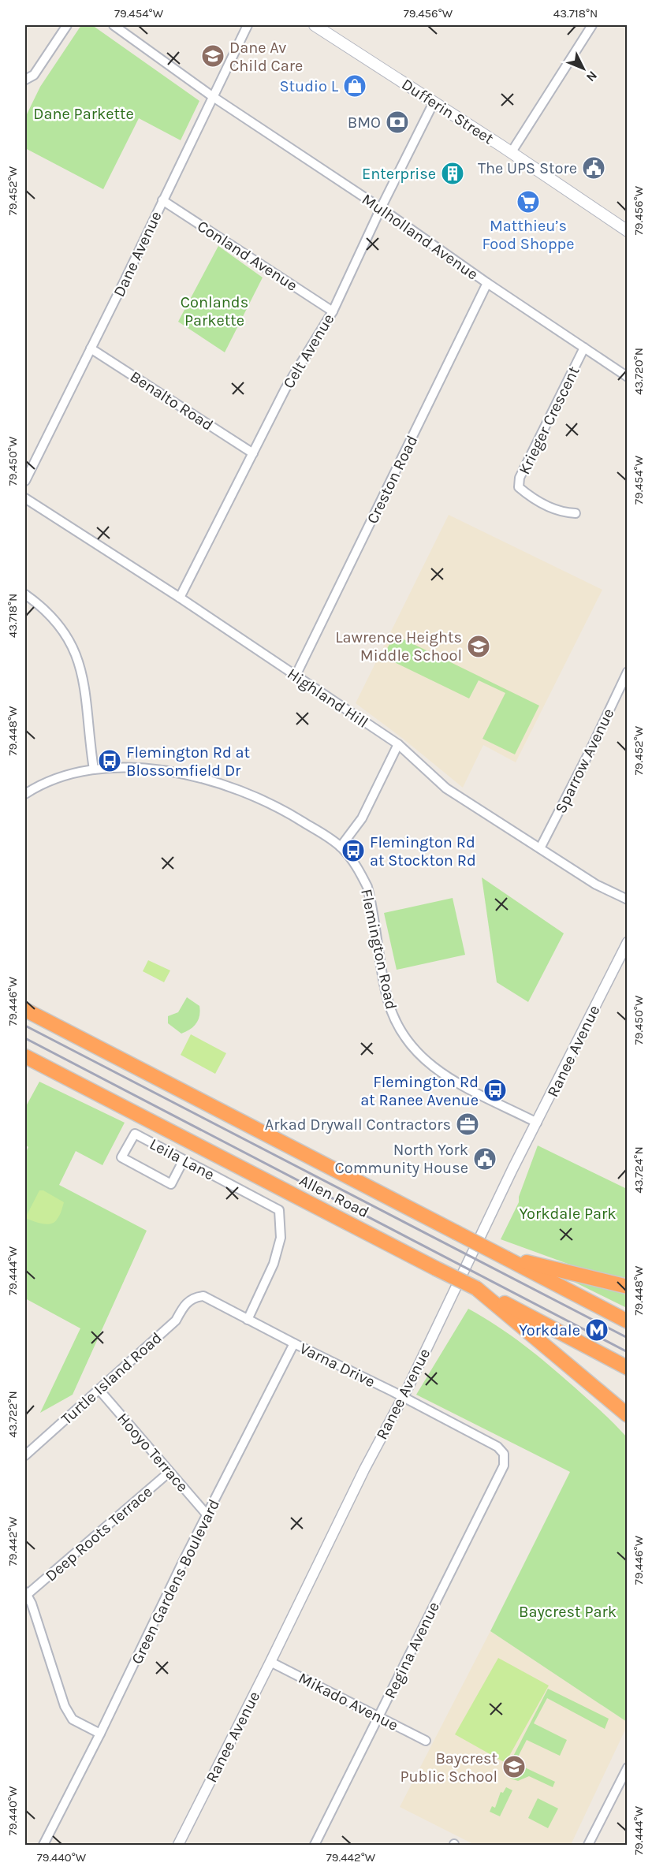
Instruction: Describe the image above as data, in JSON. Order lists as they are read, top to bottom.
{
  "streets": {
    "highway": ["Allen Road"],
    "main road": ["Dufferin Street"],
    "street": [
      "Mulholland Avenue",
      "Dane Avenue",
      "Conland Avenue",
      "Celt Avenue",
      "Benalto Road",
      "Krieger Crescent",
      "Creston Road",
      "Highland Hill",
      "Sparrow Avenue",
      "Flemington Road",
      "Ranee Avenue",
      "Leila Lane",
      "Varna Drive",
      "Turtle Island Road",
      "Hooyo Terrace",
      "Deep Roots Terrace",
      "Green Gardens Boulevard",
      "Regina Avenue",
      "Mikado Avenue"
    ]
  },
  "crossings": [
    ["Dufferin Street", "Celt Avenue"],
    ["Mulholland Avenue", "Dane Avenue"],
    ["Mulholland Avenue", "Celt Avenue"],
    ["Mulholland Avenue", "Krieger Crescent"],
    ["Mulholland Avenue", "Creston Road"],
    ["Dane Avenue", "Conland Avenue"],
    ["Dane Avenue", "Benalto Road"],
    ["Conland Avenue", "Celt Avenue"],
    ["Celt Avenue", "Benalto Road"],
    ["Celt Avenue", "Highland Hill"],
    ["Creston Road", "Highland Hill"],
    ["Highland Hill", "Sparrow Avenue"],
    ["Flemington Road", "Ranee Avenue"],
    ["Ranee Avenue", "Varna Drive"],
    ["Ranee Avenue", "Mikado Avenue"],
    ["Leila Lane", "Varna Drive"],
    ["Varna Drive", "Turtle Island Road"],
    ["Varna Drive", "Green Gardens Boulevard"],
    ["Varna Drive", "Regina Avenue"],
    ["Turtle Island Road", "Hooyo Terrace"],
    ["Hooyo Terrace", "Deep Roots Terrace"],
    ["Hooyo Terrace", "Green Gardens Boulevard"],
    ["Regina Avenue", "Mikado Avenue"]
  ],
  "parks": [
    "Dane Parkette",
    "Conlands Parkette",
    "Yorkdale Park",
    "Baycrest Park"
  ],
  "places": {
    "school or university": ["Dane Av Child Care", "Lawrence Heights Middle School", "Baycrest Public School"],
    "shop": ["Studio L"],
    "bank": ["BMO"],
    "public building": ["The UPS Store", "North York Community House"],
    "building": ["Enterprise"],
    "supermarket": ["Matthieu’s Food Shoppe"],
    "bus stop": ["Flemington Rd at Blossomfield Dr", "Flemington Rd at Stockton Rd", "Flemington Rd at Ranee Avenue"],
    "office": ["Arkad Drywall Contractors"],
    "metro station": ["Yorkdale"]
  },
  "north": "bottom right",
  "coordinates": [
    "79.454°W",
    "79.456°W",
    "43.718°N",
    "79.452°W",
    "43.720°N",
    "79.450°W",
    "79.448°W",
    "79.446°W",
    "43.724°N",
    "79.444°W",
    "43.722°N",
    "79.442°W",
    "79.440°W"
  ]
}
